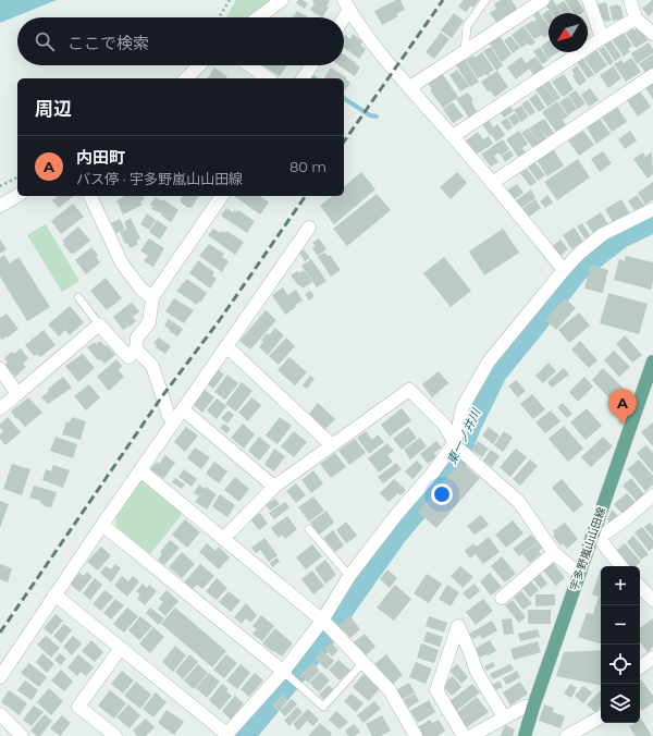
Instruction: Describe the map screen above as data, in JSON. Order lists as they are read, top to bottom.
{
  "streets": {
    "main road": ["宇多野嵐山山田線"]
  },
  "water": ["東一ノ井川"],
  "north": "bottom left",
  "page": {
    "search": "ここで検索",
    "heading": "周辺",
    "list": [
      {
        "mark": "A",
        "name": "内田町",
        "note": "バス停 · 宇多野嵐山山田線",
        "value": "80 m"
      }
    ],
    "pins": "A",
    "map_buttons": ["+", "−"]
  }
}
